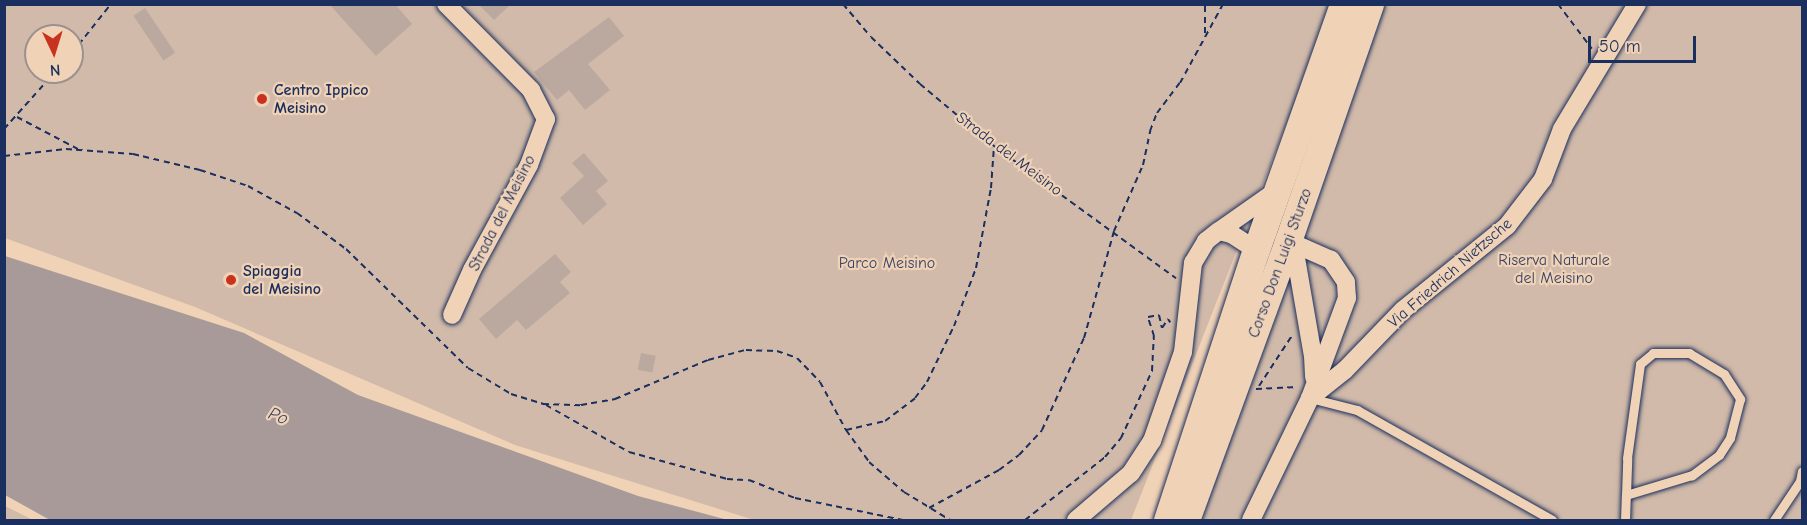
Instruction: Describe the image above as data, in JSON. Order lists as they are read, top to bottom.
{
  "streets": {
    "main road": ["Corso Don Luigi Sturzo"],
    "street": ["Strada del Meisino", "Via Friedrich Nietzsche"]
  },
  "water": ["Po"],
  "parks": ["Riserva Naturale del Meisino", "Parco Meisino"],
  "places": ["Centro Ippico Meisino", "Spiaggia del Meisino"],
  "scale_bar": "50 m",
  "north": "bottom"
}
